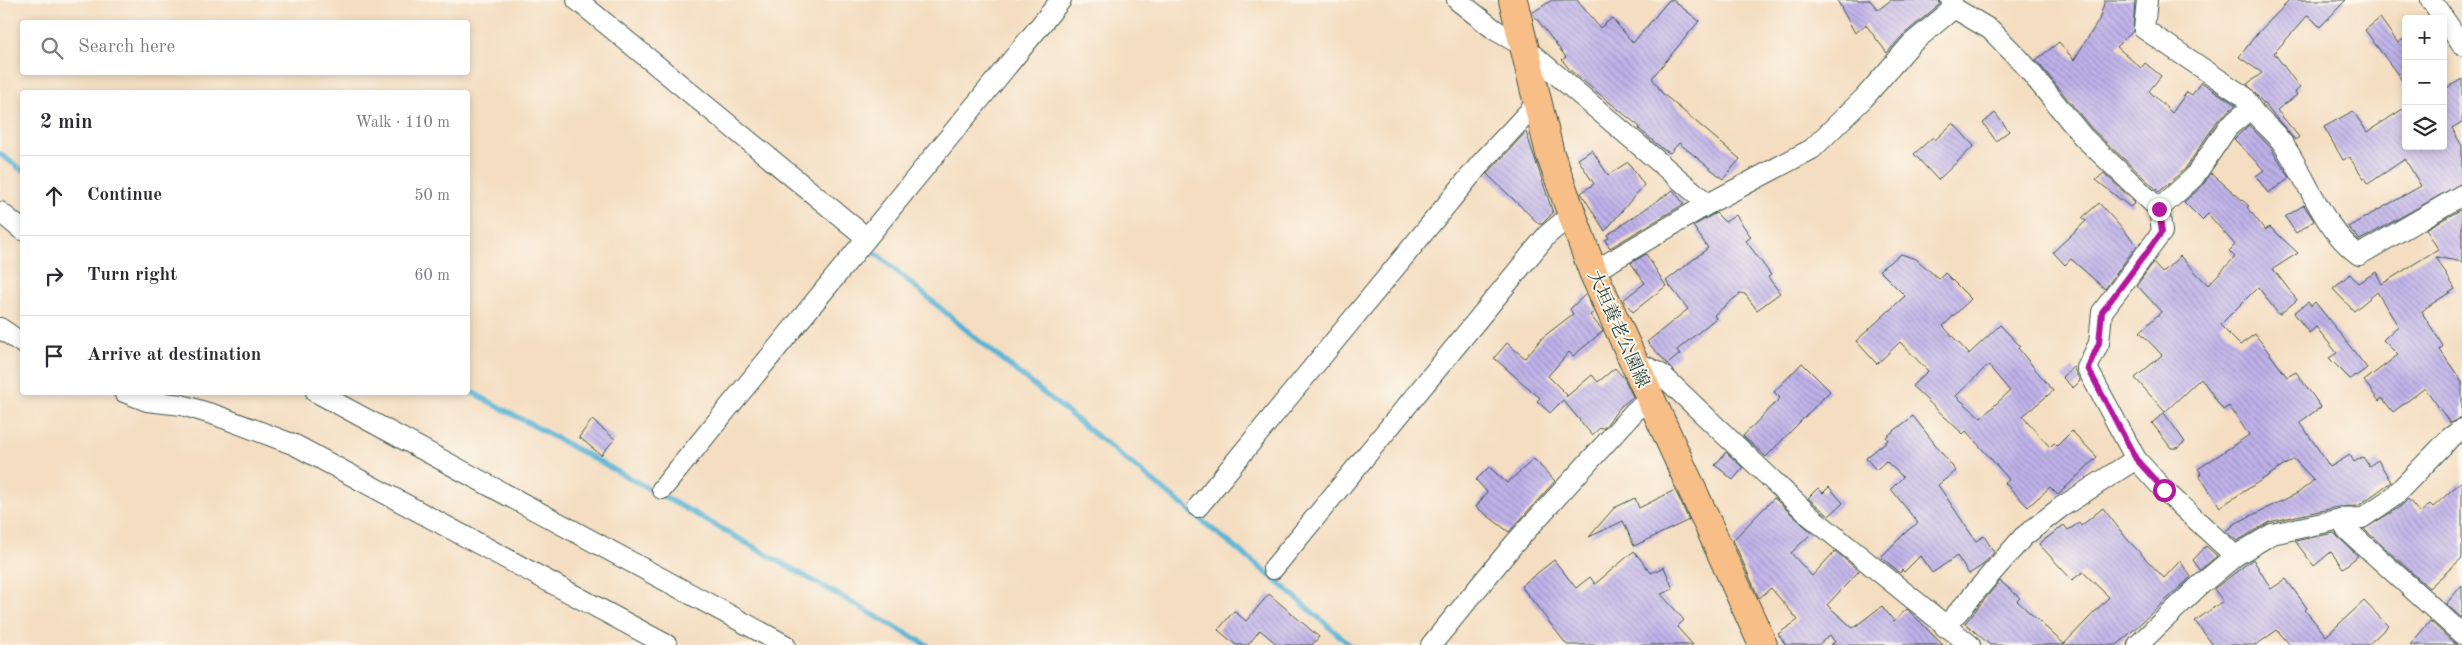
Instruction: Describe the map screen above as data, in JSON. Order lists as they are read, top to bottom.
{
  "streets": {
    "main road": ["大垣養老公園線"]
  },
  "page": {
    "map_buttons": ["+", "−"],
    "search": "Search here",
    "heading": ["2 min", "Walk · 110 m"],
    "list": [
      ["Continue", "50 m"],
      ["Turn right", "60 m"],
      "Arrive at destination"
    ]
  }
}
